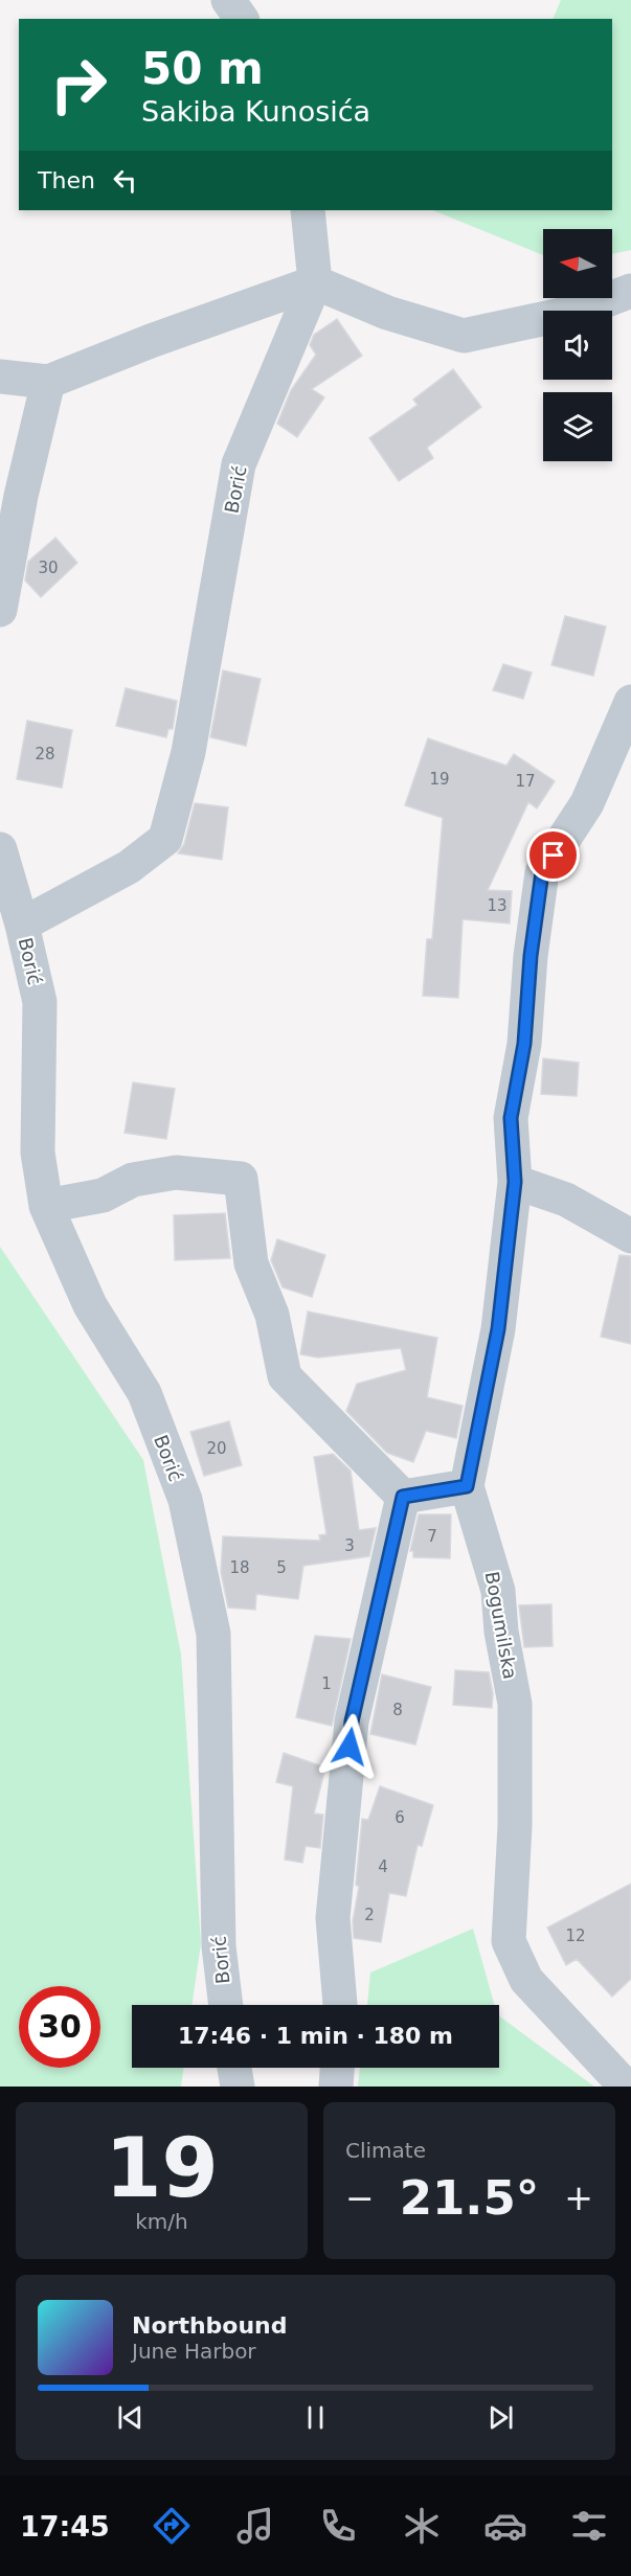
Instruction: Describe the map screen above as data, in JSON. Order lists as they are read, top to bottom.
{
  "streets": {
    "street": ["Borić", "Bogumilska"]
  },
  "house_numbers": [
    "30",
    "28",
    "19",
    "17",
    "13",
    "20",
    "7",
    "3",
    "18",
    "5",
    "1",
    "8",
    "6",
    "4",
    "2",
    "12"
  ],
  "north": "left",
  "page": {
    "turn": ["50 m", "Sakiba Kunosića"],
    "then": "Then",
    "limit": "30",
    "trip": "17:46 · 1 min · 180 m",
    "tile": [
      ["19", "km/h"],
      "Climate"
    ],
    "heat": ["−", "21.5°", "+"],
    "song": ["Northbound", "June Harbor"],
    "tabs": "17:45"
  }
}
